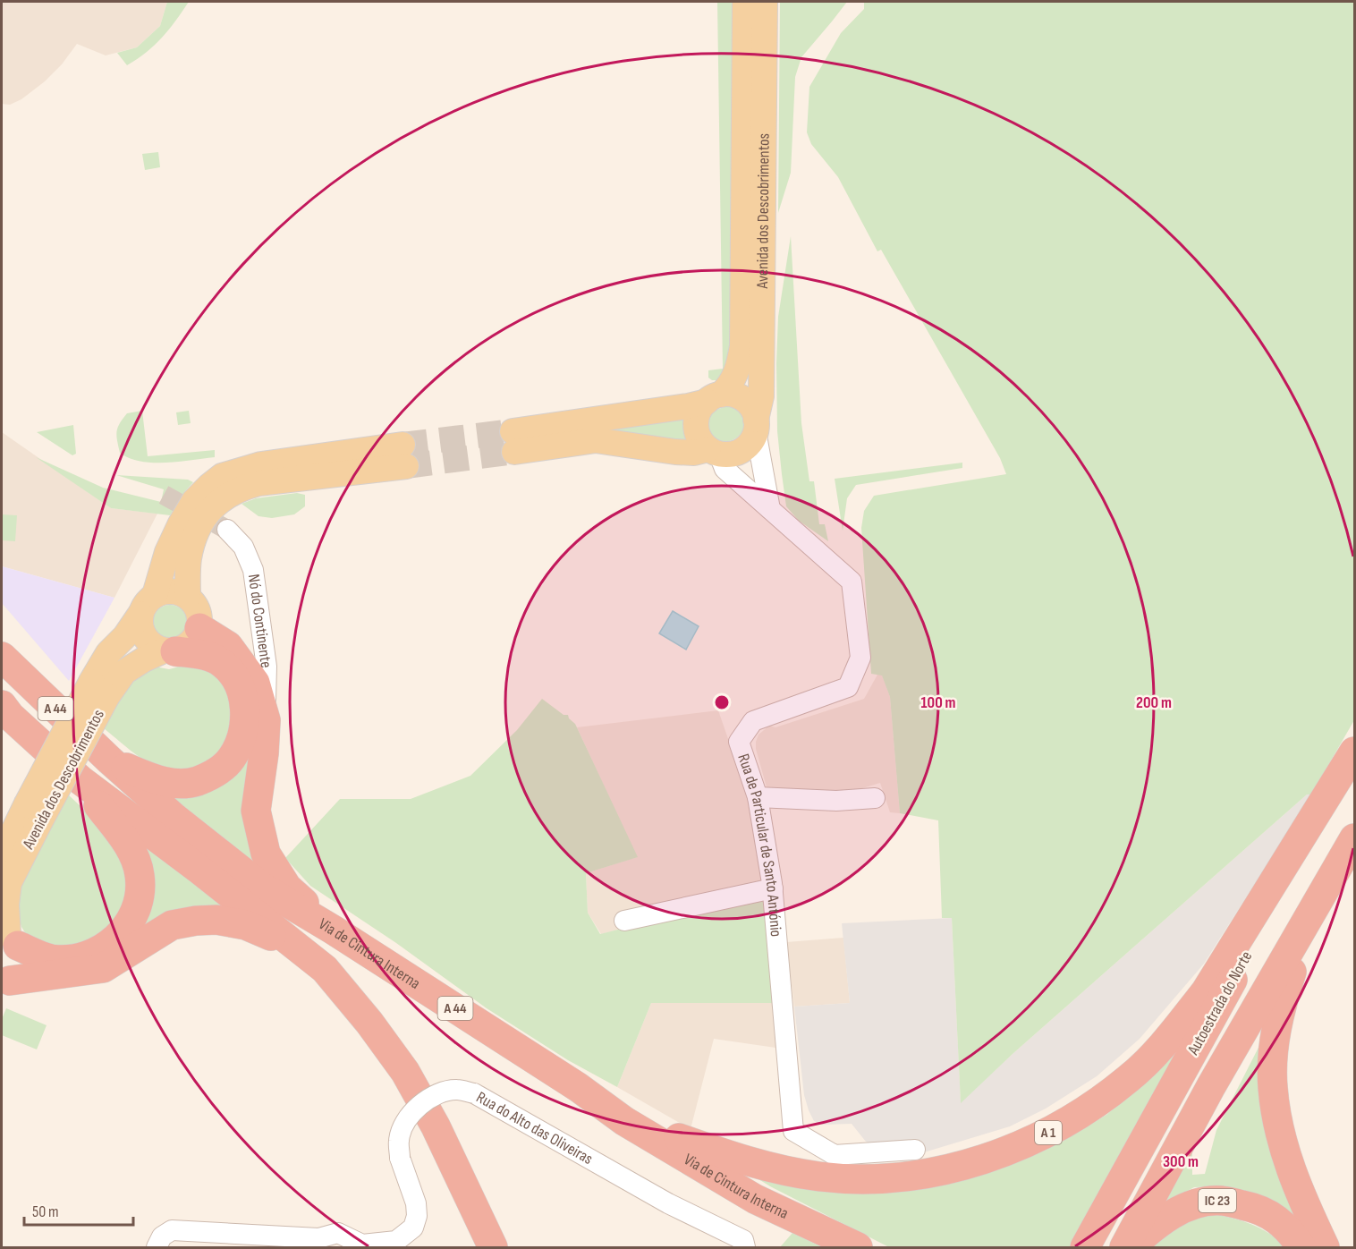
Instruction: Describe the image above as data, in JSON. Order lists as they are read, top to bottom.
{
  "streets": {
    "highway": [
      "A 44",
      "Via de Cintura Interna",
      "Autoestrada do Norte",
      "A 1",
      "IC 23"
    ],
    "main road": ["Avenida dos Descobrimentos"],
    "street": ["Nó do Continente", "Rua de Particular de Santo António", "Rua do Alto das Oliveiras"]
  },
  "crossings": [
    ["Avenida dos Descobrimentos", "Rua de Particular de Santo António"],
    ["Via de Cintura Interna", "A 1"]
  ],
  "scale_bar": "50 m",
  "rings": ["100 m", "200 m", "300 m"]
}
